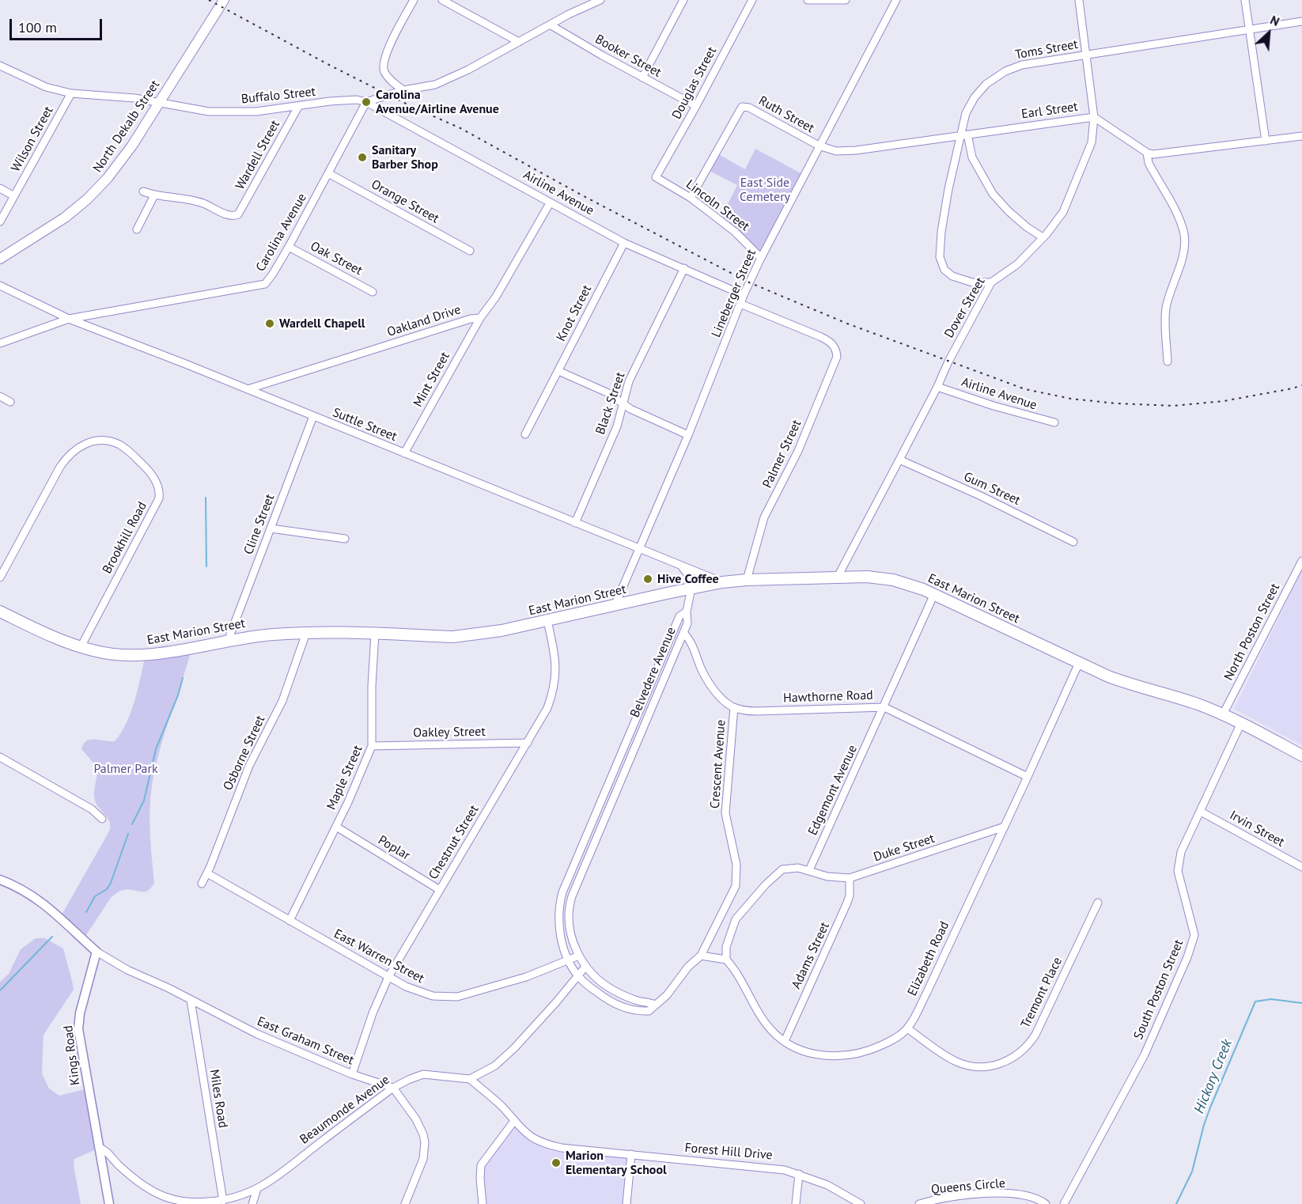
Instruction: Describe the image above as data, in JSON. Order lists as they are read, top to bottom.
{
  "streets": {
    "main road": ["North Dekalb Street", "East Marion Street"],
    "street": [
      "Toms Street",
      "Booker Street",
      "Douglas Street",
      "Buffalo Street",
      "Earl Street",
      "Ruth Street",
      "Wilson Street",
      "Wardell Street",
      "Airline Avenue",
      "Orange Street",
      "Lincoln Street",
      "Carolina Avenue",
      "Oak Street",
      "Lineberger Street",
      "Dover Street",
      "Knot Street",
      "Oakland Drive",
      "Mint Street",
      "Black Street",
      "Suttle Street",
      "Palmer Street",
      "Gum Street",
      "Cline Street",
      "Brookhill Road",
      "North Poston Street",
      "Belvedere Avenue",
      "Hawthorne Road",
      "Oakley Street",
      "Osborne Street",
      "Crescent Avenue",
      "Maple Street",
      "Edgemont Avenue",
      "Irvin Street",
      "Chestnut Street",
      "Poplar",
      "Duke Street",
      "Adams Street",
      "East Warren Street",
      "Elizabeth Road",
      "South Poston Street",
      "Tremont Place",
      "East Graham Street",
      "Kings Road",
      "Miles Road",
      "Beaumonde Avenue",
      "Forest Hill Drive",
      "Queens Circle"
    ]
  },
  "crossings": [
    ["Toms Street", "Earl Street"],
    ["Toms Street", "Dover Street"],
    ["Booker Street", "Douglas Street"],
    ["Douglas Street", "Lincoln Street"],
    ["Buffalo Street", "North Dekalb Street"],
    ["Buffalo Street", "Wilson Street"],
    ["Buffalo Street", "Wardell Street"],
    ["Buffalo Street", "Airline Avenue"],
    ["Buffalo Street", "Carolina Avenue"],
    ["Earl Street", "Ruth Street"],
    ["Earl Street", "Lineberger Street"],
    ["Earl Street", "Dover Street"],
    ["Ruth Street", "Lincoln Street"],
    ["Ruth Street", "Lineberger Street"],
    ["Airline Avenue", "Carolina Avenue"],
    ["Airline Avenue", "Lineberger Street"],
    ["Airline Avenue", "Dover Street"],
    ["Airline Avenue", "Knot Street"],
    ["Airline Avenue", "Oakland Drive"],
    ["Airline Avenue", "Black Street"],
    ["Orange Street", "Carolina Avenue"],
    ["Lincoln Street", "Lineberger Street"],
    ["Carolina Avenue", "Oak Street"],
    ["Carolina Avenue", "Suttle Street"],
    ["Lineberger Street", "Suttle Street"],
    ["Lineberger Street", "Palmer Street"],
    ["Lineberger Street", "East Marion Street"],
    ["Dover Street", "Gum Street"],
    ["Dover Street", "East Marion Street"],
    ["Oakland Drive", "Mint Street"],
    ["Oakland Drive", "Suttle Street"],
    ["Mint Street", "Suttle Street"],
    ["Black Street", "Suttle Street"],
    ["Suttle Street", "Cline Street"],
    ["Suttle Street", "East Marion Street"],
    ["Palmer Street", "East Marion Street"],
    ["Cline Street", "East Marion Street"],
    ["Brookhill Road", "East Marion Street"],
    ["East Marion Street", "North Poston Street"],
    ["East Marion Street", "Belvedere Avenue"],
    ["East Marion Street", "Osborne Street"],
    ["East Marion Street", "Maple Street"],
    ["East Marion Street", "Edgemont Avenue"],
    ["East Marion Street", "Chestnut Street"],
    ["East Marion Street", "Elizabeth Road"],
    ["East Marion Street", "South Poston Street"],
    ["Belvedere Avenue", "Crescent Avenue"],
    ["Belvedere Avenue", "East Warren Street"],
    ["Hawthorne Road", "Crescent Avenue"],
    ["Hawthorne Road", "Edgemont Avenue"],
    ["Hawthorne Road", "Elizabeth Road"],
    ["Oakley Street", "Maple Street"],
    ["Oakley Street", "Chestnut Street"],
    ["Osborne Street", "East Warren Street"],
    ["Maple Street", "Poplar"],
    ["Maple Street", "East Warren Street"],
    ["Edgemont Avenue", "Duke Street"],
    ["Irvin Street", "South Poston Street"],
    ["Chestnut Street", "Poplar"],
    ["Chestnut Street", "East Warren Street"],
    ["Chestnut Street", "East Graham Street"],
    ["Duke Street", "Adams Street"],
    ["Duke Street", "Elizabeth Road"],
    ["Adams Street", "Elizabeth Road"],
    ["Elizabeth Road", "Tremont Place"],
    ["East Graham Street", "Kings Road"],
    ["East Graham Street", "Miles Road"],
    ["East Graham Street", "Beaumonde Avenue"],
    ["Kings Road", "Beaumonde Avenue"],
    ["Miles Road", "Beaumonde Avenue"],
    ["Beaumonde Avenue", "Forest Hill Drive"]
  ],
  "water": ["Hickory Creek"],
  "parks": ["East Side Cemetery", "Palmer Park"],
  "places": [
    "Carolina Avenue/Airline Avenue",
    "Sanitary Barber Shop",
    "Wardell Chapell",
    "Hive Coffee",
    "Marion Elementary School"
  ],
  "scale_bar": "100 m",
  "north": "top right"
}
